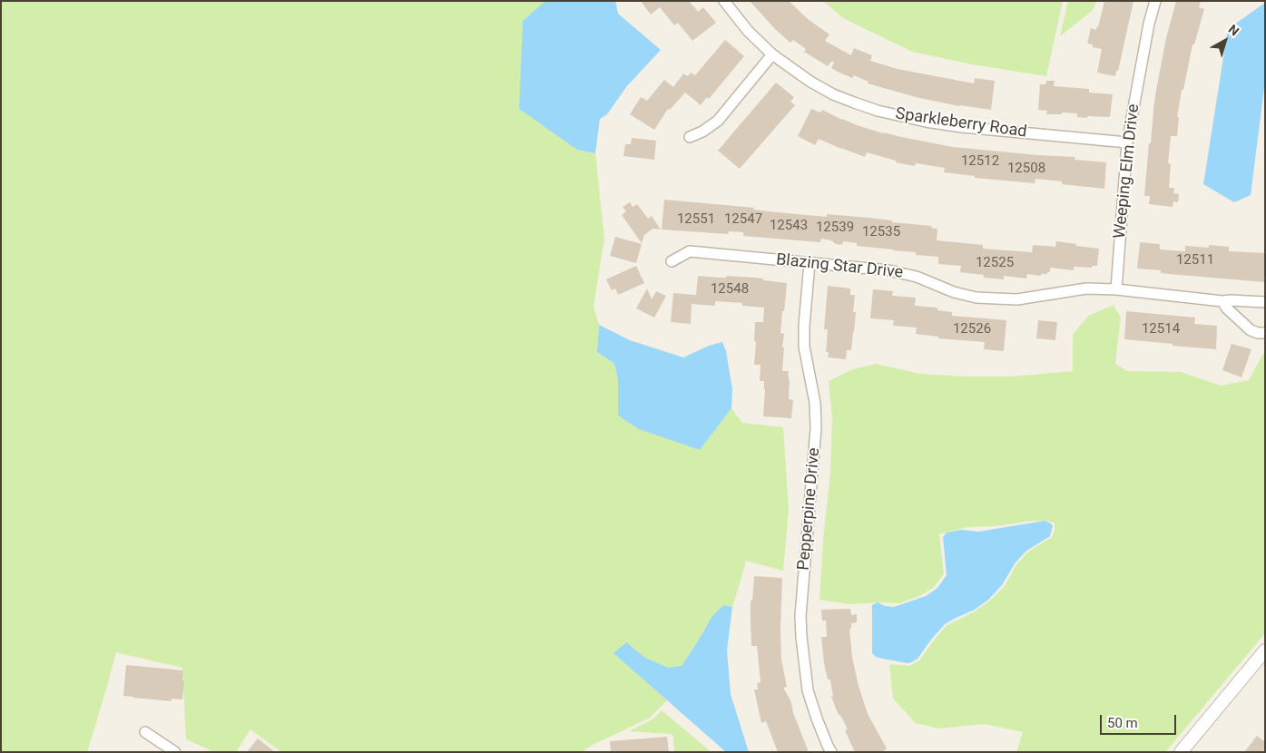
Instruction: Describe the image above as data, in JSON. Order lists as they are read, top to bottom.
{
  "streets": {
    "street": [
      "Sparkleberry Road",
      "Weeping Elm Drive",
      "Blazing Star Drive",
      "Pepperpine Drive"
    ]
  },
  "crossings": [
    ["Sparkleberry Road", "Weeping Elm Drive"],
    ["Weeping Elm Drive", "Blazing Star Drive"],
    ["Blazing Star Drive", "Pepperpine Drive"]
  ],
  "house_numbers": [
    "12512",
    "12508",
    "12551",
    "12547",
    "12543",
    "12539",
    "12535",
    "12511",
    "12525",
    "12548",
    "12526",
    "12514"
  ],
  "scale_bar": "50 m",
  "north": "top right"
}
